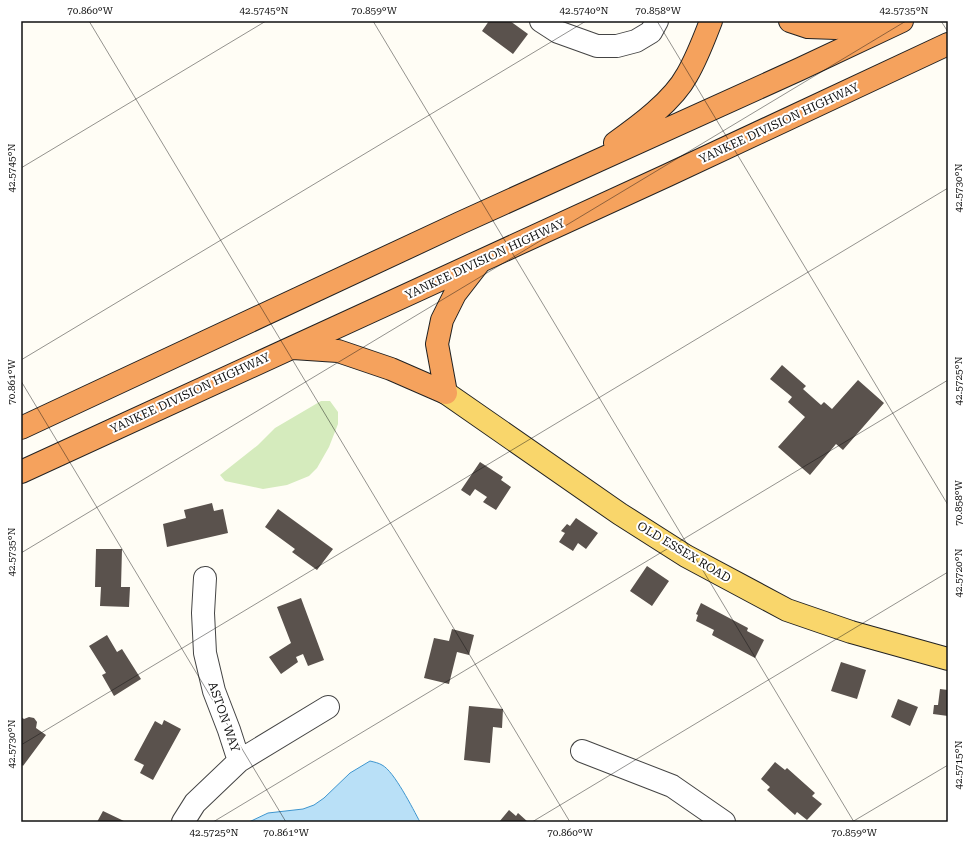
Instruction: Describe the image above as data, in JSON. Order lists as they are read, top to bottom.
{
  "streets": {
    "highway": ["YANKEE DIVISION HIGHWAY"],
    "main road": ["OLD ESSEX ROAD"],
    "street": ["ASTON WAY"]
  },
  "coordinates": [
    "70.860°W",
    "42.5745°N",
    "70.859°W",
    "42.5740°N",
    "70.858°W",
    "42.5735°N",
    "42.5730°N",
    "42.5725°N",
    "70.861°W",
    "42.5720°N",
    "42.5715°N"
  ]
}
